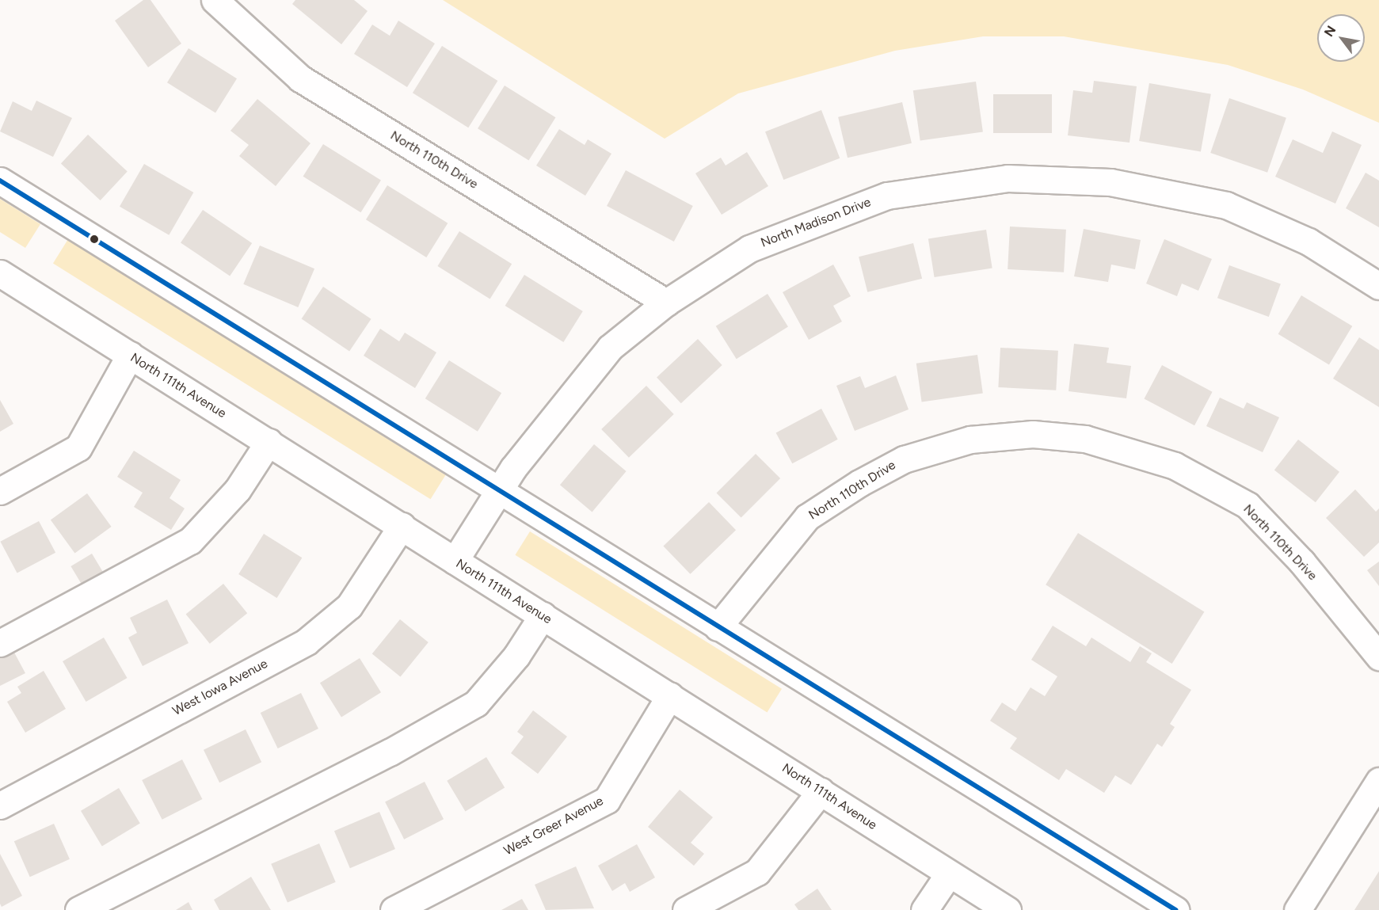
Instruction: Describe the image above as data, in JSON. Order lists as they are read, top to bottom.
{
  "streets": {
    "street": [
      "North 110th Drive",
      "North Madison Drive",
      "North 111th Avenue",
      "West Iowa Avenue",
      "West Greer Avenue"
    ]
  },
  "crossings": [
    ["North 110th Drive", "North Madison Drive"],
    ["North Madison Drive", "North 111th Avenue"],
    ["North 111th Avenue", "West Iowa Avenue"],
    ["North 111th Avenue", "West Greer Avenue"]
  ],
  "north": "top left"
}
